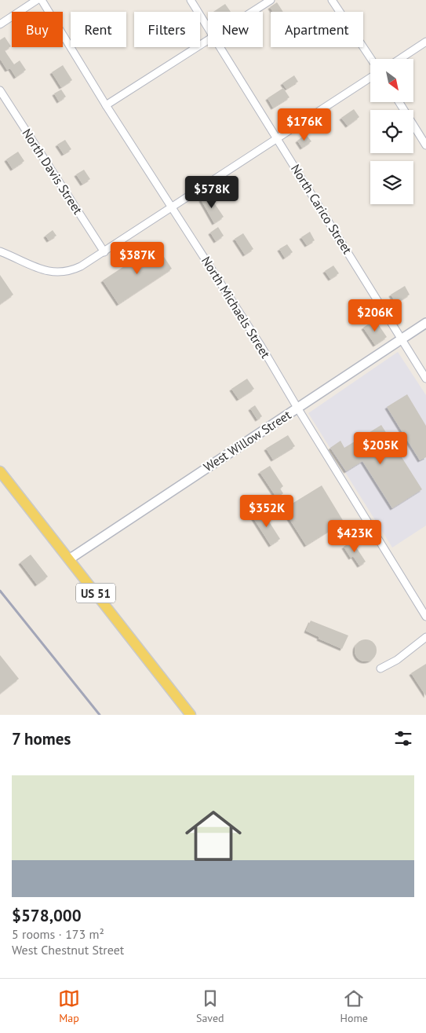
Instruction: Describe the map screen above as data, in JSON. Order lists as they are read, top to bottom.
{
  "streets": {
    "main road": ["US 51"],
    "street": [
      "North Davis Street",
      "North Carico Street",
      "North Michaels Street",
      "West Willow Street"
    ]
  },
  "crossings": [
    ["North Carico Street", "West Willow Street"],
    ["North Michaels Street", "West Willow Street"],
    ["West Willow Street", "US 51"]
  ],
  "north": "bottom right",
  "page": {
    "chip": [
      "Buy",
      "Rent",
      "Filters",
      "New",
      "Apartment"
    ],
    "price": [
      "$176K",
      "$578K",
      "$387K",
      "$206K",
      "$205K",
      "$352K",
      "$423K"
    ],
    "heading": "7 homes",
    "list": [
      {
        "name": "$578,000",
        "note": "5 rooms · 173 m² · West Chestnut Street"
      }
    ],
    "tabs": ["Map", "Saved", "Home"]
  }
}
